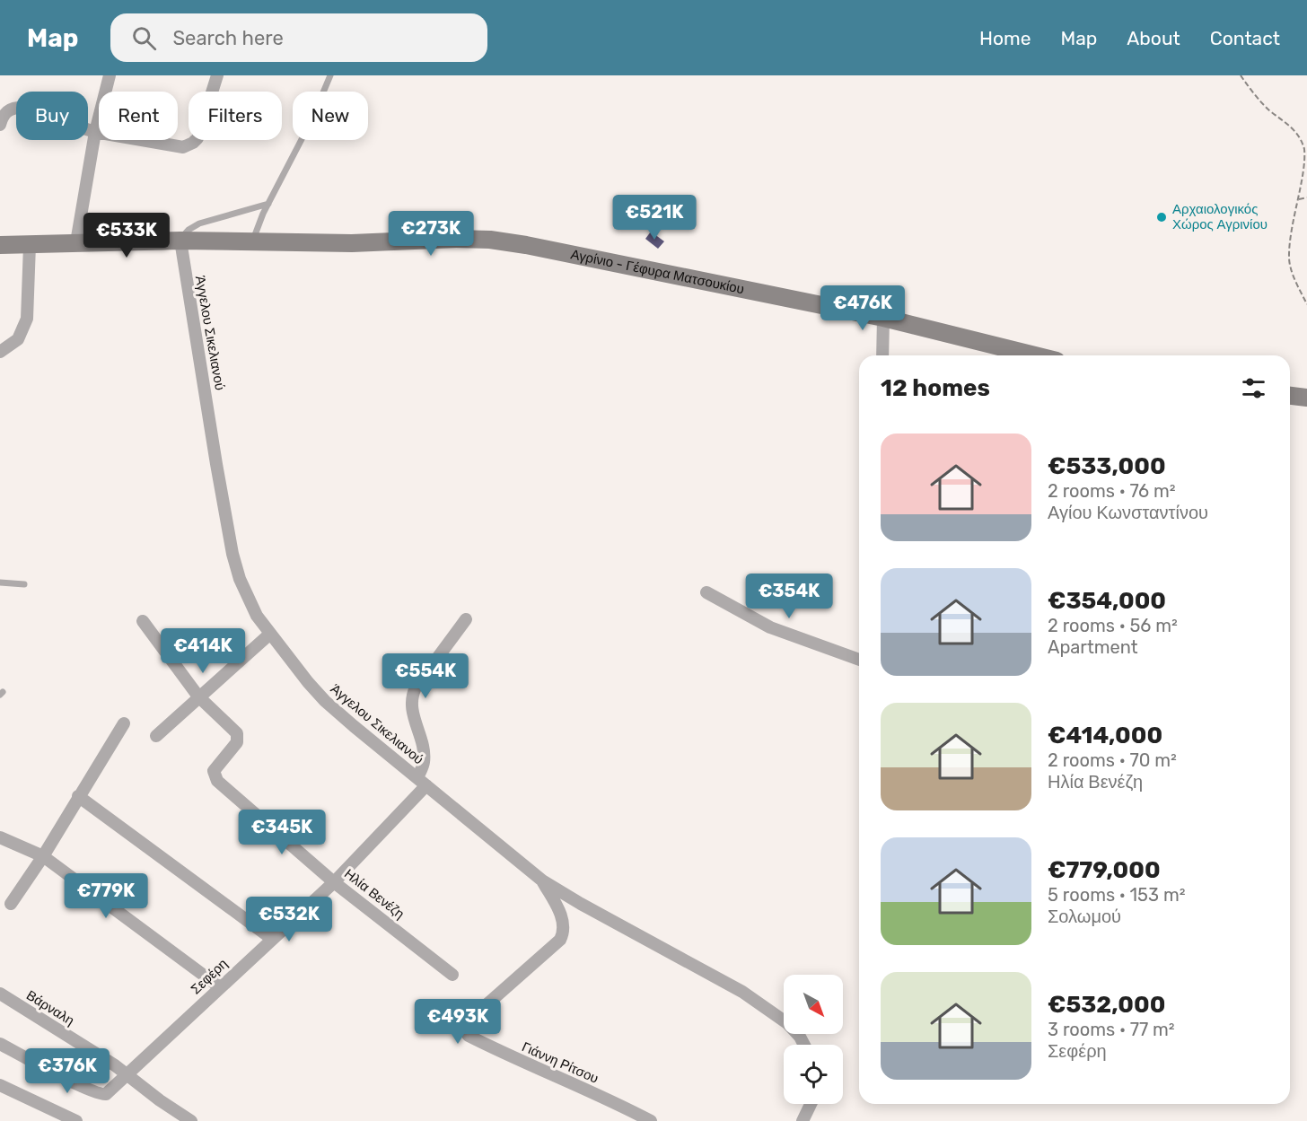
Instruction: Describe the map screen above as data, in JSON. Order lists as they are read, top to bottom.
{
  "streets": {
    "main road": ["Αγρίνιο - Γέφυρα Ματσουκίου"],
    "street": [
      "Άγγελου Σικελιανού",
      "Ηλία Βενέζη",
      "Σεφέρη",
      "Βάρναλη",
      "Γιάννη Ρίτσου"
    ]
  },
  "crossings": [
    ["Αγρίνιο - Γέφυρα Ματσουκίου", "Άγγελου Σικελιανού"],
    ["Άγγελου Σικελιανού", "Σεφέρη"],
    ["Άγγελου Σικελιανού", "Γιάννη Ρίτσου"],
    ["Ηλία Βενέζη", "Σεφέρη"],
    ["Σεφέρη", "Βάρναλη"]
  ],
  "places": ["Αρχαιολογικός Χώρος Αγρινίου"],
  "north": "bottom right",
  "page": {
    "header": "Map",
    "search": "Search here",
    "nav": [
      "Home",
      "Map",
      "About",
      "Contact"
    ],
    "chip": [
      "Buy",
      "Rent",
      "Filters",
      "New"
    ],
    "price": [
      "€521K",
      "€273K",
      "€533K",
      "€476K",
      "€354K",
      "€414K",
      "€554K",
      "€345K",
      "€779K",
      "€532K",
      "€493K",
      "€376K"
    ],
    "heading": "12 homes",
    "list": [
      {
        "name": "€533,000",
        "note": "2 rooms · 76 m² · Αγίου Κωνσταντίνου"
      },
      {
        "name": "€354,000",
        "note": "2 rooms · 56 m² · Apartment"
      },
      {
        "name": "€414,000",
        "note": "2 rooms · 70 m² · Ηλία Βενέζη"
      },
      {
        "name": "€779,000",
        "note": "5 rooms · 153 m² · Σολωμού"
      },
      {
        "name": "€532,000",
        "note": "3 rooms · 77 m² · Σεφέρη"
      }
    ]
  }
}
